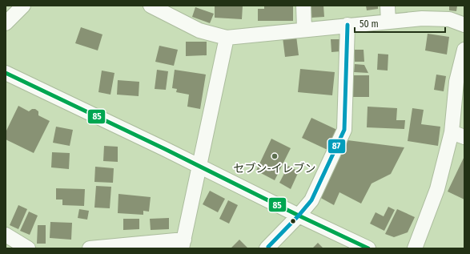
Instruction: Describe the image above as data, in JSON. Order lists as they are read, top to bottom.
{
  "places": ["セブン-イレブン"],
  "lines": ["transit line 87", "transit line 85"],
  "scale_bar": "50 m"
}
